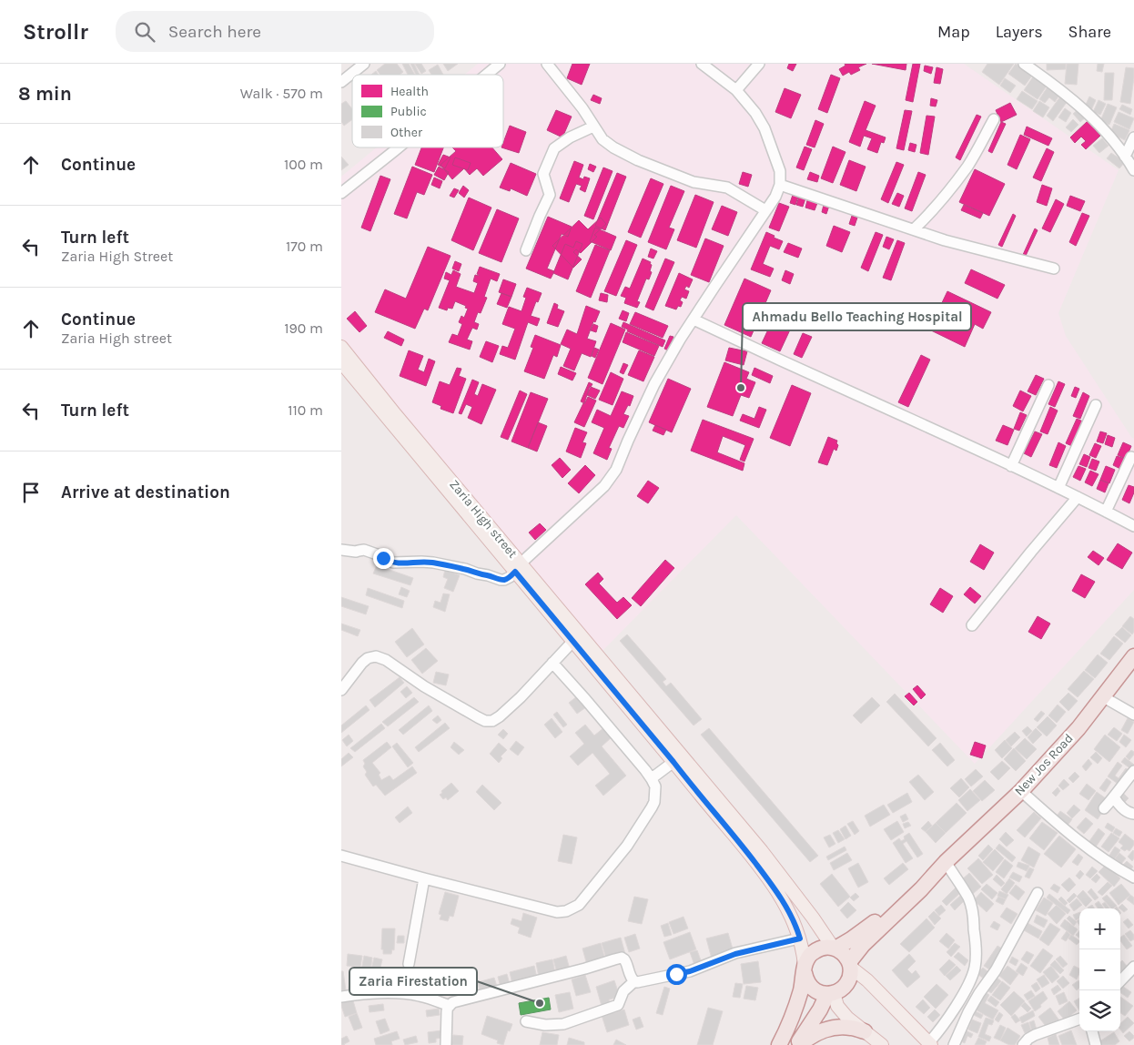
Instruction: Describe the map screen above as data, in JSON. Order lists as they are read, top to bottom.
{
  "streets": {
    "highway": ["New Jos Road"],
    "main road": ["Zaria High street"]
  },
  "places": ["Ahmadu Bello Teaching Hospital", "Zaria Firestation"],
  "legend": ["Health", "Public", "Other"],
  "page": {
    "header": "Strollr",
    "search": "Search here",
    "nav": ["Map", "Layers", "Share"],
    "heading": ["8 min", "Walk · 570 m"],
    "list": [
      ["Continue", "100 m"],
      ["Turn left", "Zaria High Street", "170 m"],
      ["Continue", "Zaria High street", "190 m"],
      ["Turn left", "110 m"],
      "Arrive at destination"
    ],
    "map_buttons": ["+", "−"]
  }
}
